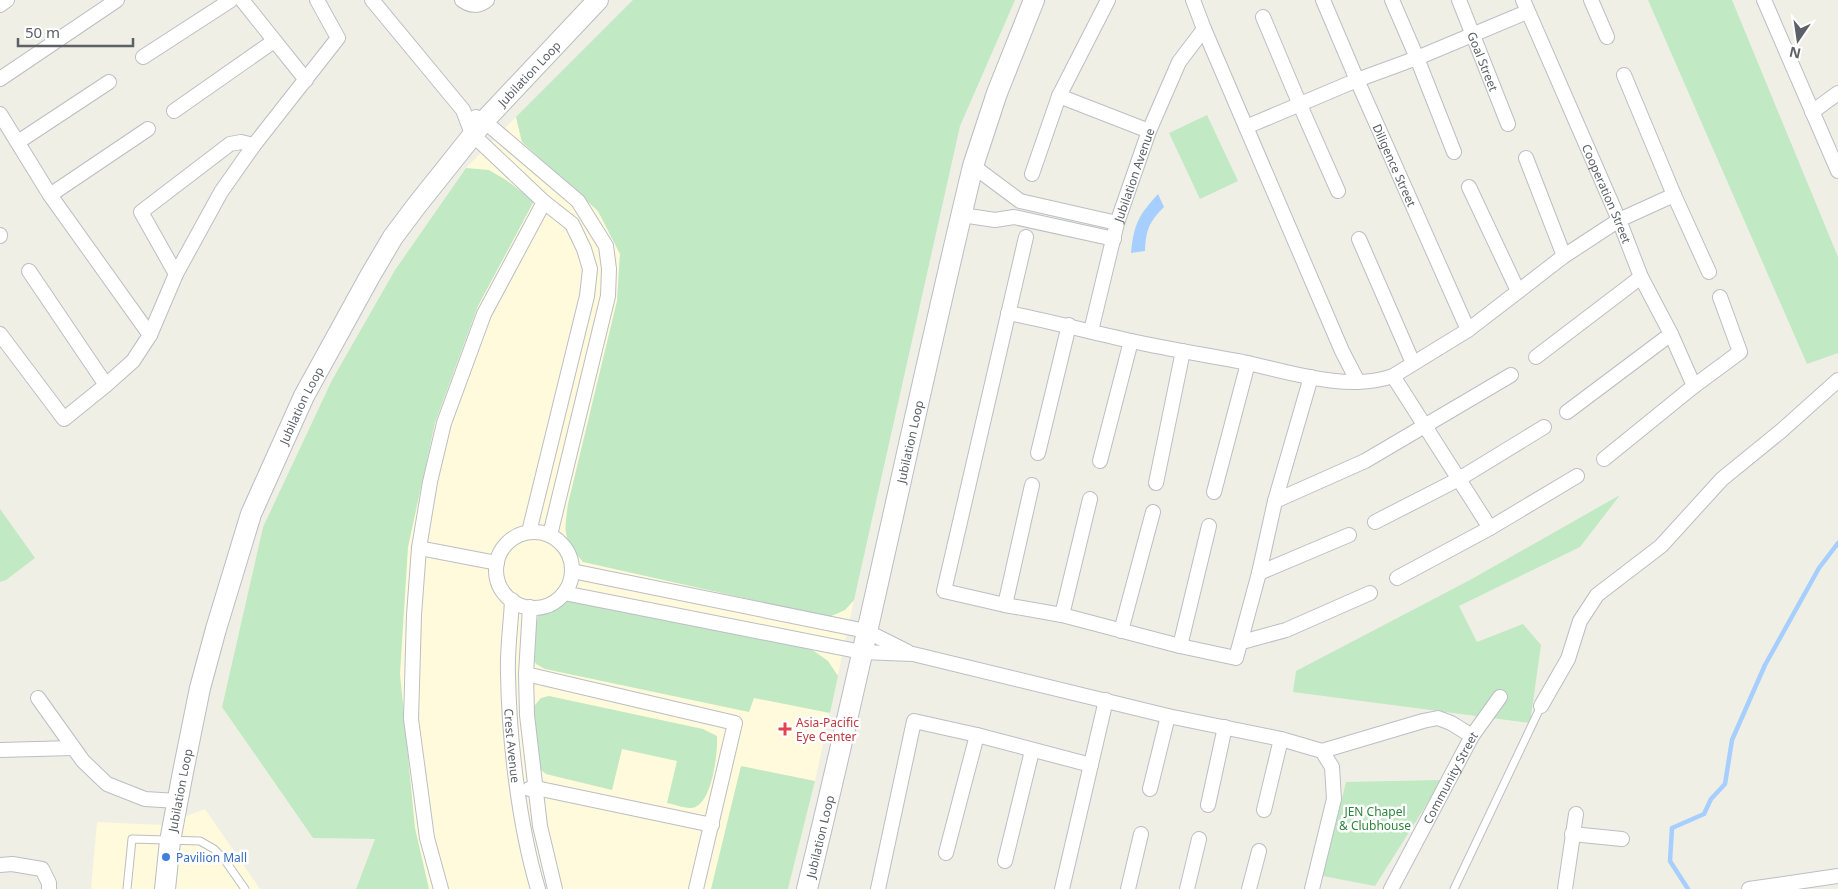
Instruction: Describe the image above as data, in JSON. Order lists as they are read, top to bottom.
{
  "streets": {
    "main road": ["Jubilation Loop"],
    "street": [
      "Goal Street",
      "Diligence Street",
      "Jubilation Avenue",
      "Cooperation Street",
      "Crest Avenue",
      "Community Street"
    ]
  },
  "parks": ["JEN Chapel & Clubhouse"],
  "places": {
    "health": ["Asia-Pacific Eye Center"],
    "other": ["Pavilion Mall"]
  },
  "scale_bar": "50 m",
  "north": "bottom"
}
